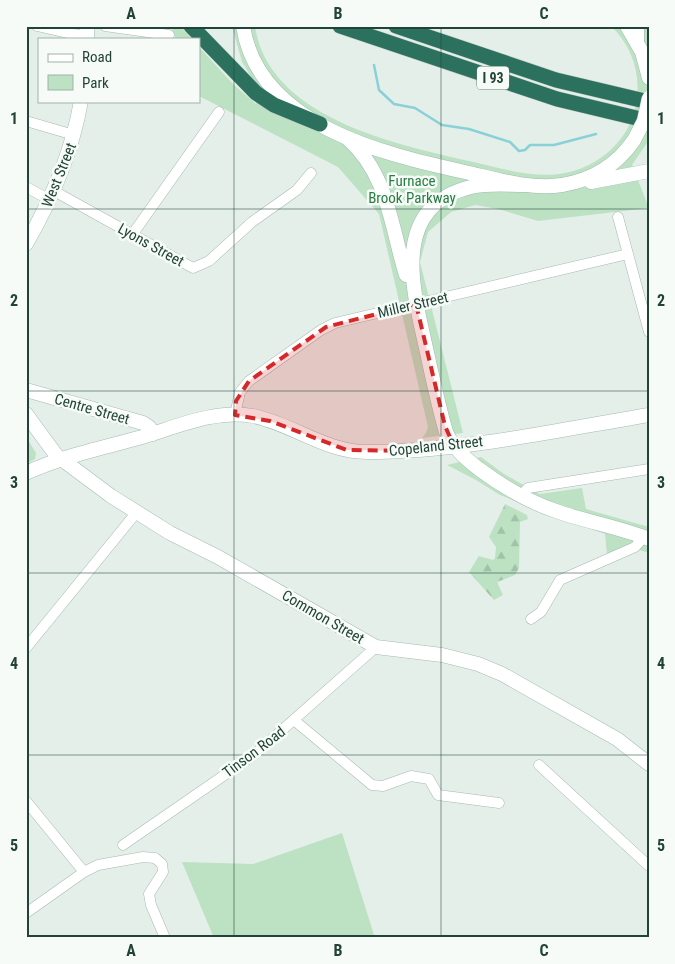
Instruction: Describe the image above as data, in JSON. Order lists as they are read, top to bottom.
{
  "streets": {
    "highway": ["I 93"],
    "main road": [
      "West Street",
      "Centre Street",
      "Copeland Street",
      "Common Street"
    ],
    "street": ["Lyons Street", "Miller Street", "Tinson Road"]
  },
  "crossings": [
    ["West Street", "Lyons Street"],
    ["Miller Street", "Copeland Street"],
    ["Centre Street", "Copeland Street"],
    ["Copeland Street", "Common Street"],
    ["Common Street", "Tinson Road"]
  ],
  "parks": ["Furnace Brook Parkway"],
  "legend": ["Road", "Park"],
  "grid": {
    "columns": ["A", "B", "C"],
    "rows": [
      "1",
      "2",
      "3",
      "4",
      "5"
    ]
  }
}
